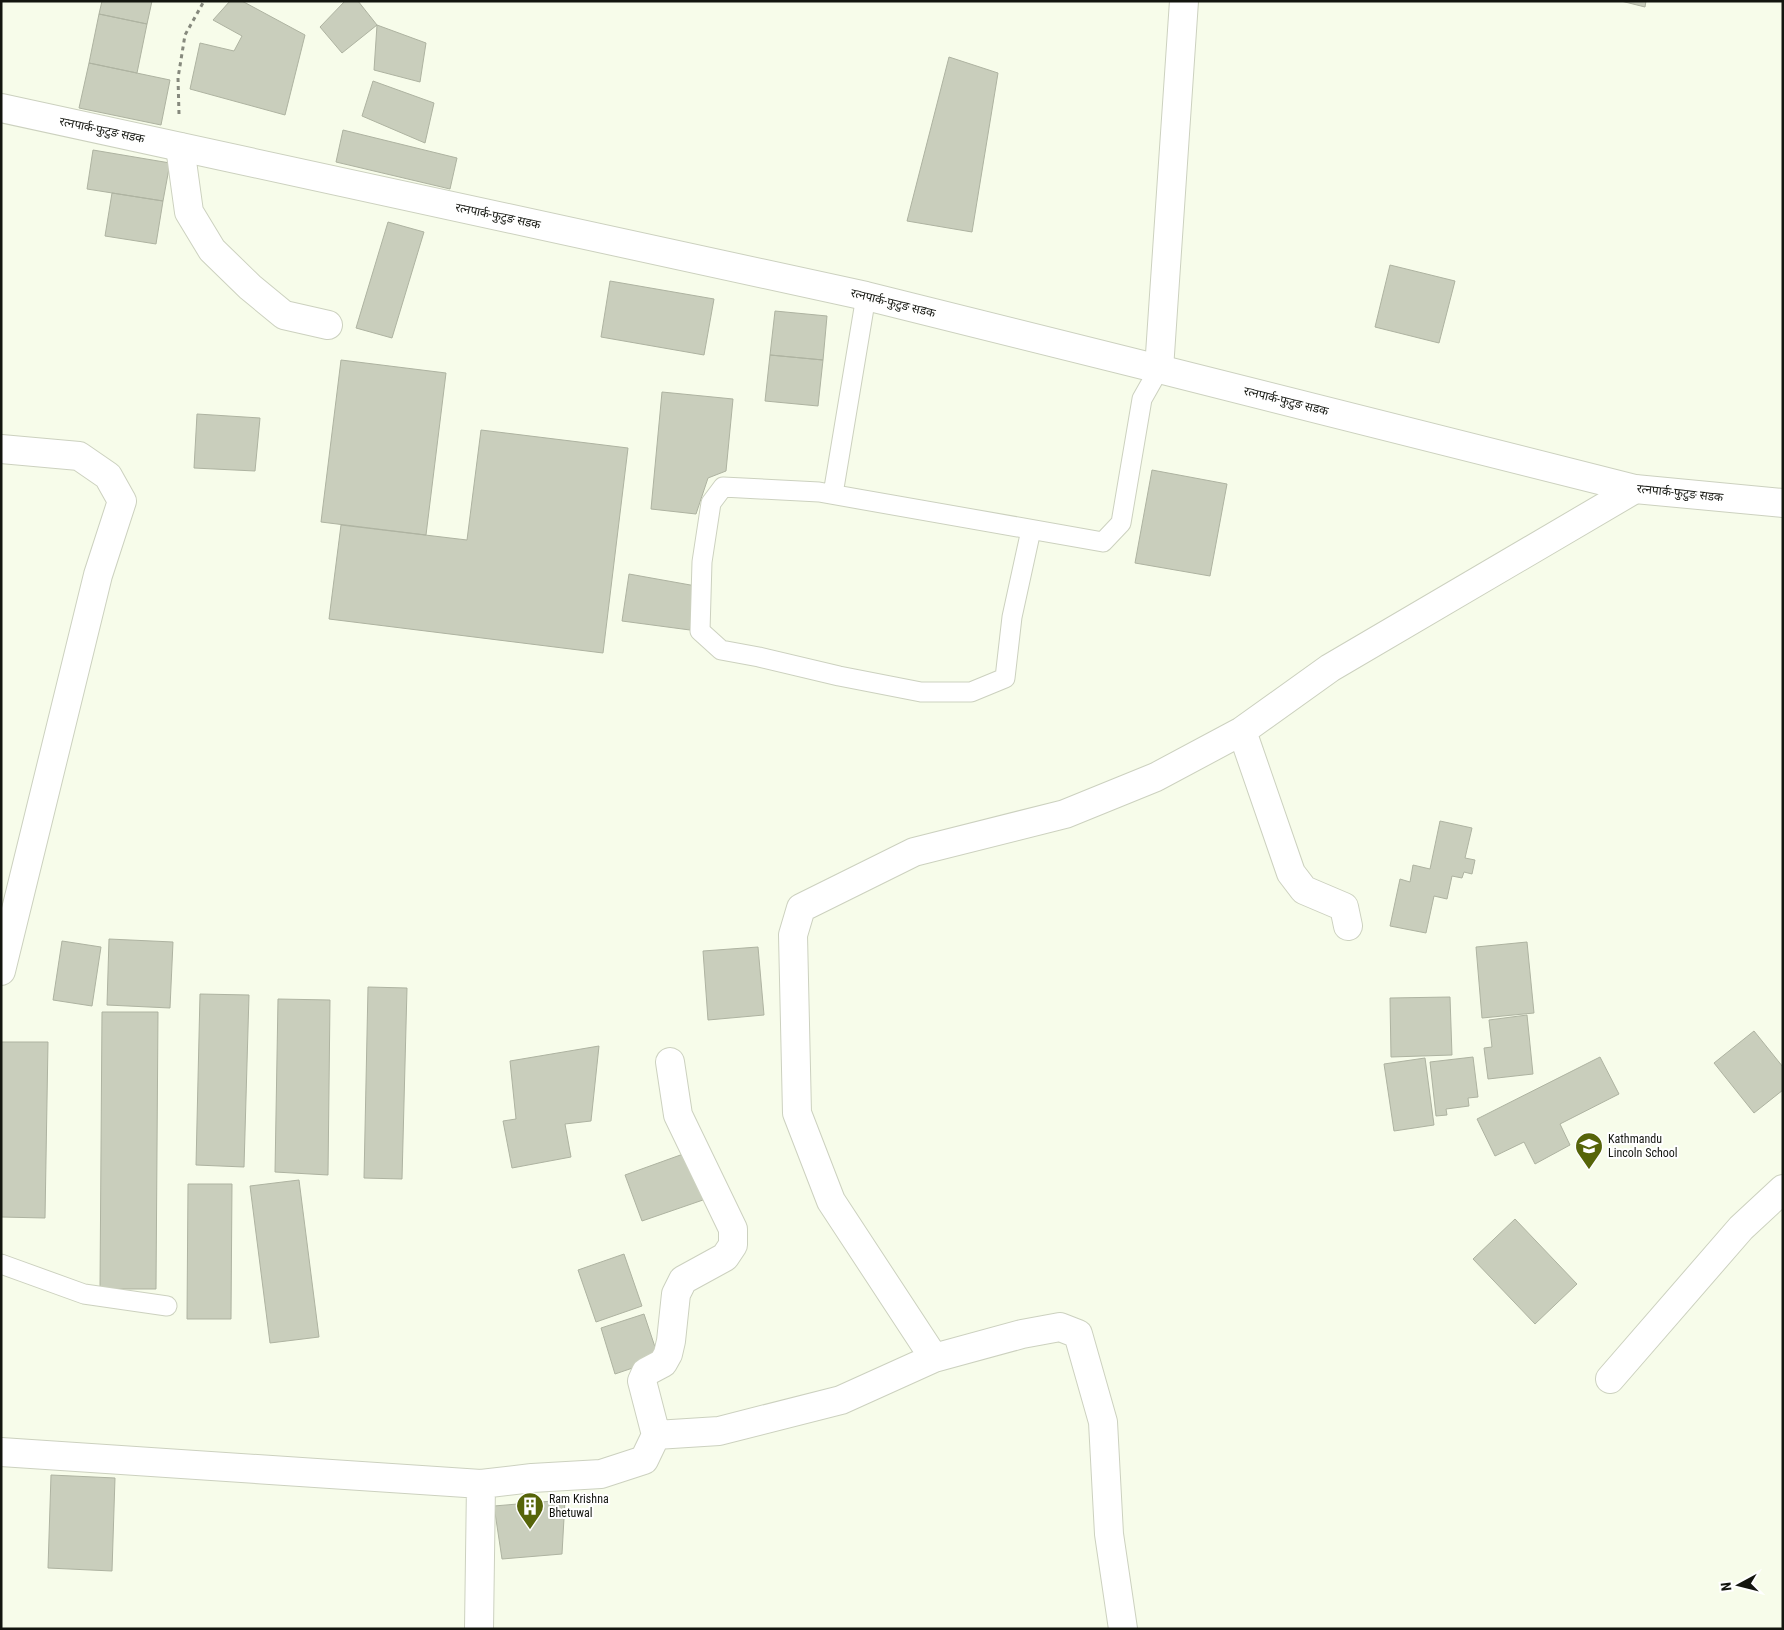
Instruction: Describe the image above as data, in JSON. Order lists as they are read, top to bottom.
{
  "streets": {
    "street": ["रत्नपार्क-फुटुङ सडक"]
  },
  "places": {
    "school or university": ["Kathmandu Lincoln School"],
    "building": ["Ram Krishna Bhetuwal"]
  },
  "north": "left"
}
